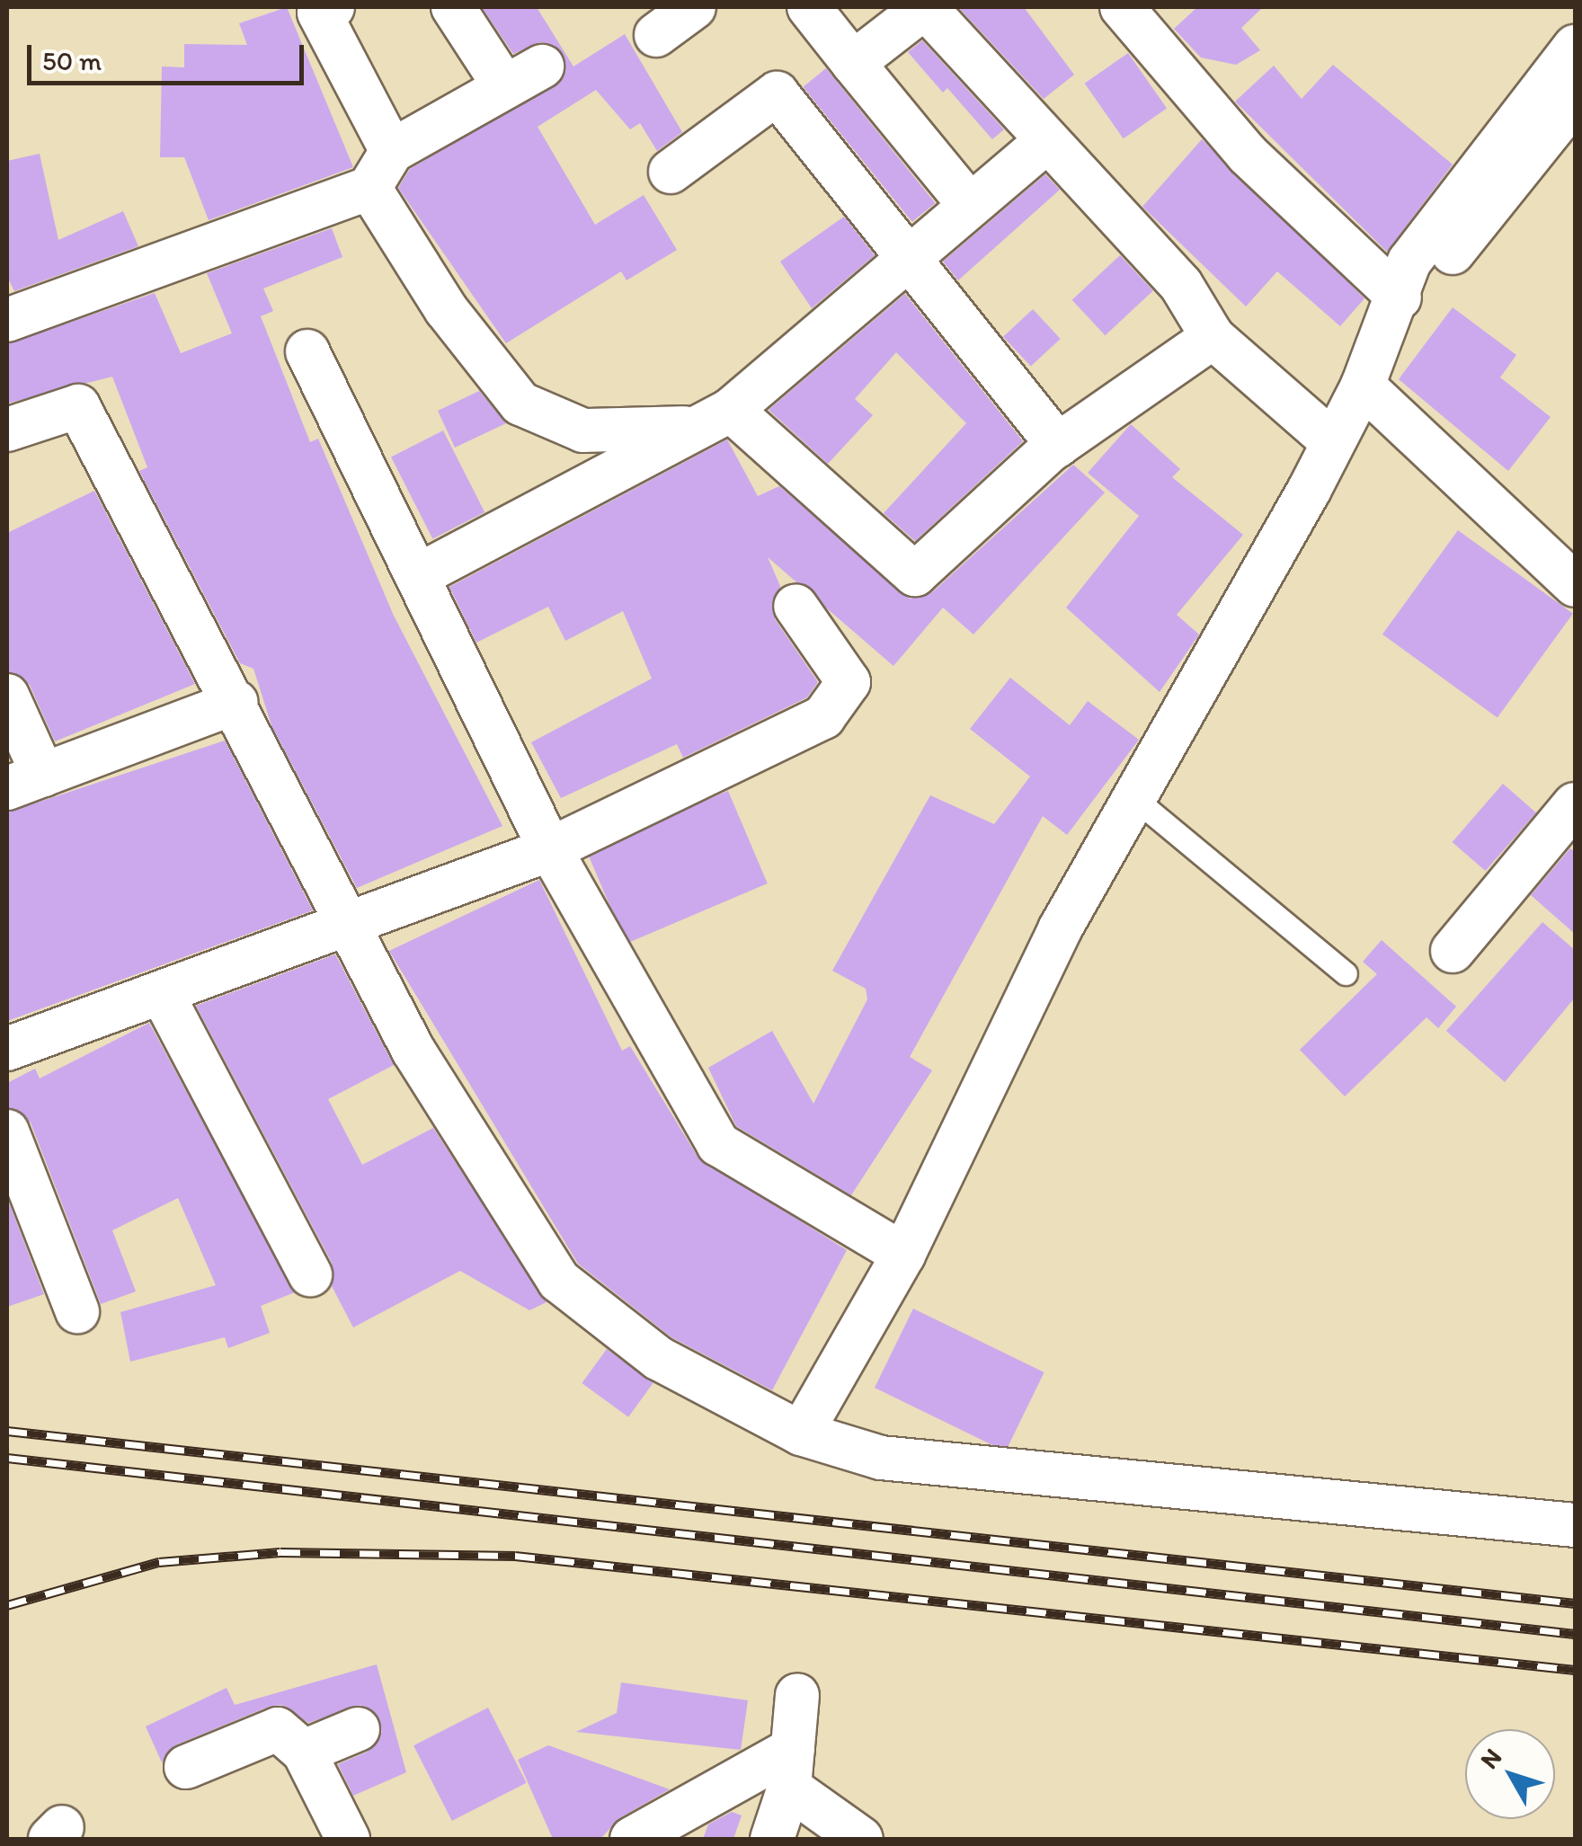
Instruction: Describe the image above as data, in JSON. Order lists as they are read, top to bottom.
{
  "scale_bar": "50 m",
  "north": "top left"
}
